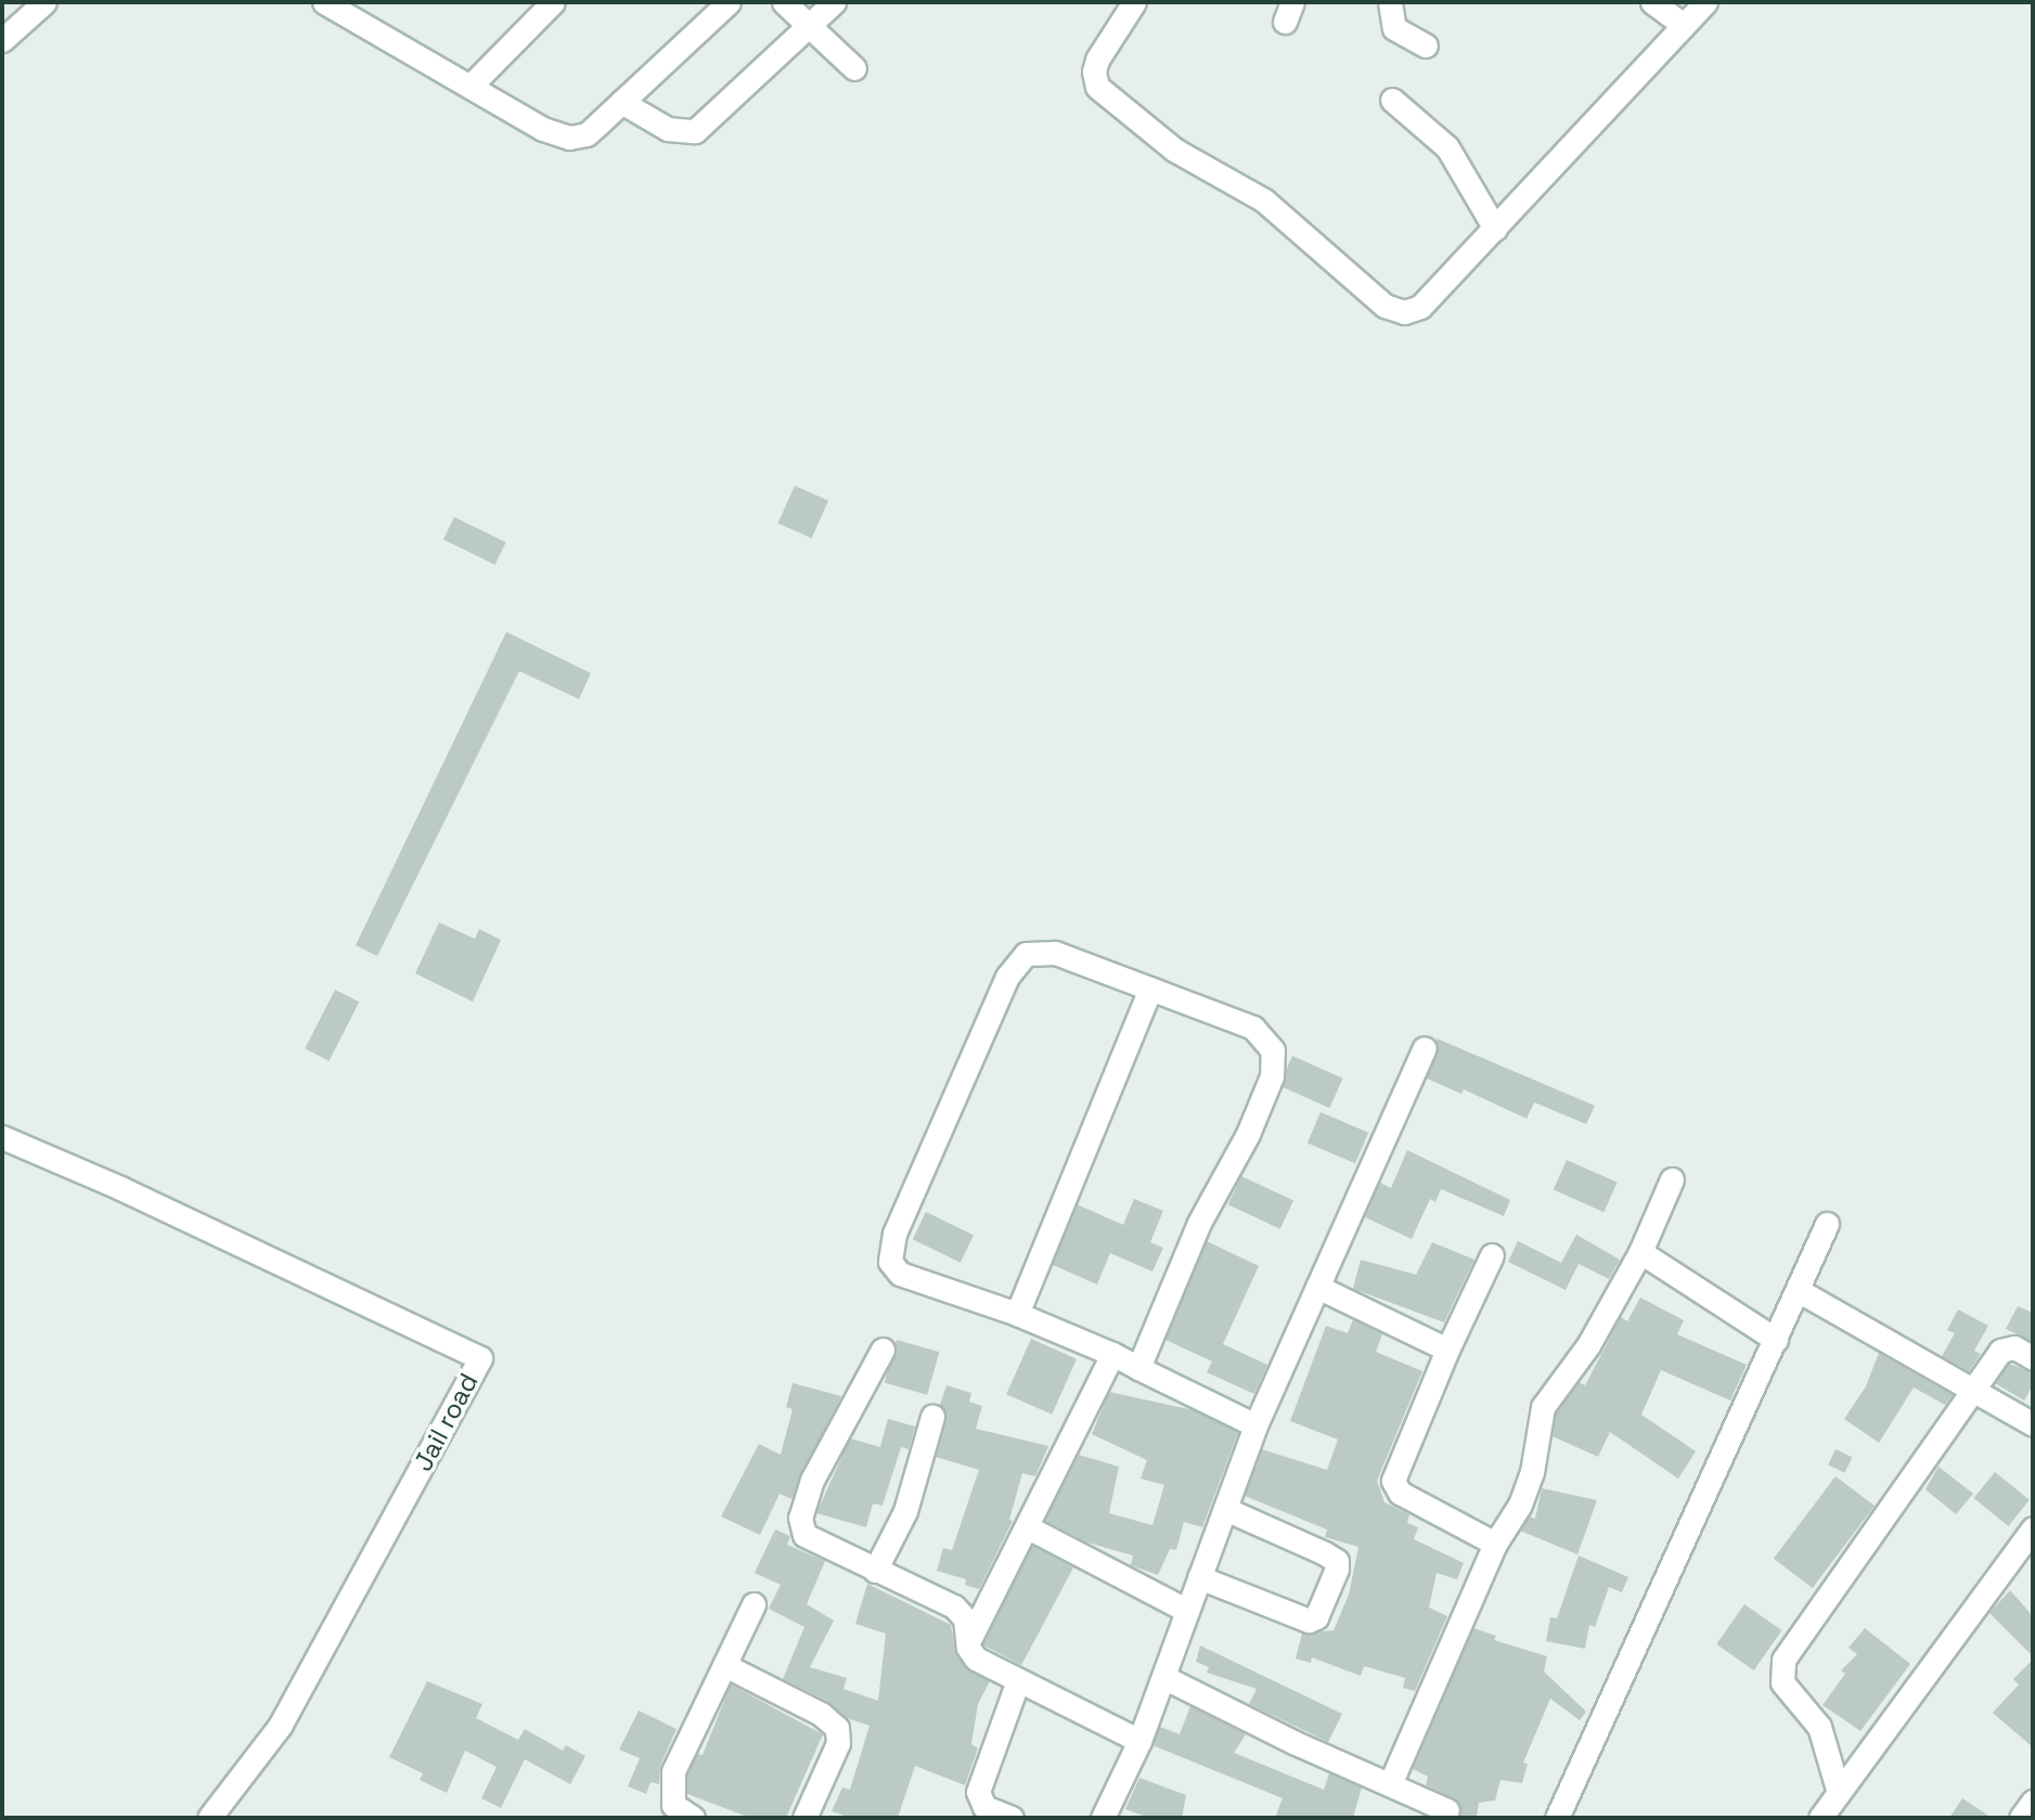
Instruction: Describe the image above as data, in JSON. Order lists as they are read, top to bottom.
{
  "streets": {
    "street": ["Jail road"]
  }
}
